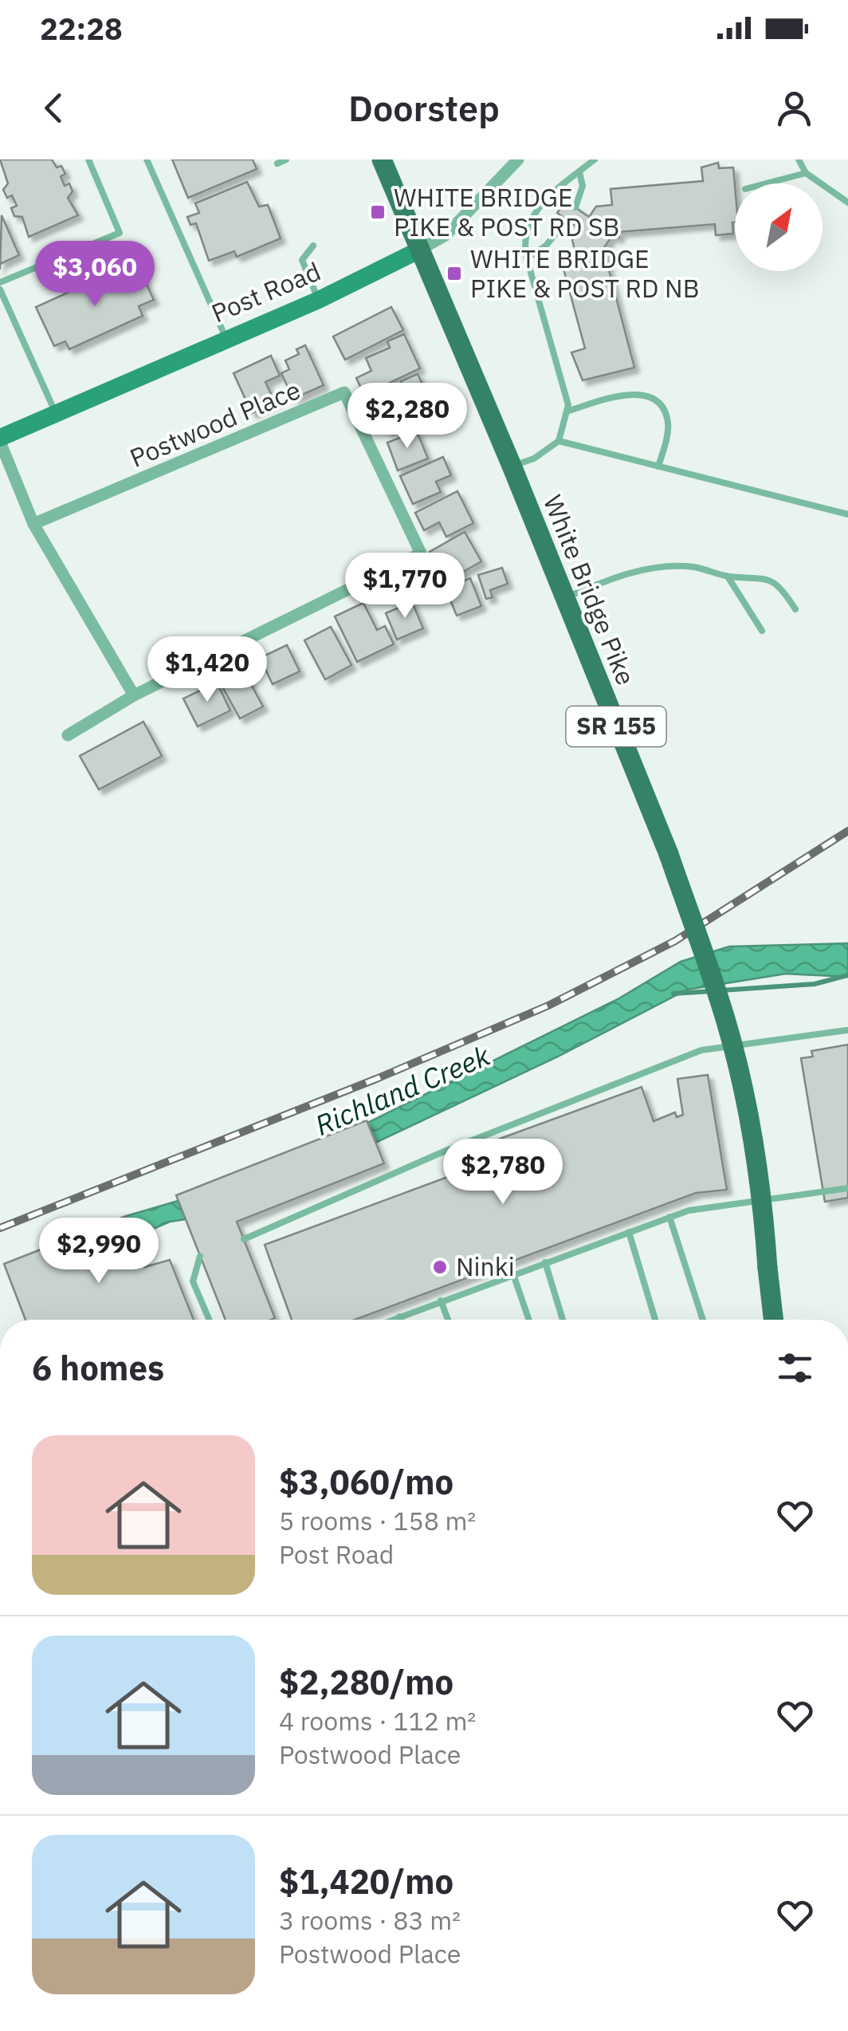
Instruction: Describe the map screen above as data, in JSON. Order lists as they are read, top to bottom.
{
  "streets": {
    "main road": ["White Bridge Pike", "SR 155"],
    "street": ["Post Road", "Postwood Place"]
  },
  "crossings": [
    ["Post Road", "White Bridge Pike"]
  ],
  "water": ["Richland Creek"],
  "places": {
    "transit": ["WHITE BRIDGE PIKE & POST RD SB", "WHITE BRIDGE PIKE & POST RD NB"],
    "other": ["Ninki"]
  },
  "north": "top right",
  "page": {
    "status": "22:28",
    "header": "Doorstep",
    "price": [
      "$3,060",
      "$2,280",
      "$1,770",
      "$1,420",
      "$2,780",
      "$2,990"
    ],
    "heading": "6 homes",
    "list": [
      {
        "name": "$3,060/mo",
        "note": "5 rooms · 158 m² · Post Road"
      },
      {
        "name": "$2,280/mo",
        "note": "4 rooms · 112 m² · Postwood Place"
      },
      {
        "name": "$1,420/mo",
        "note": "3 rooms · 83 m² · Postwood Place"
      }
    ]
  }
}
